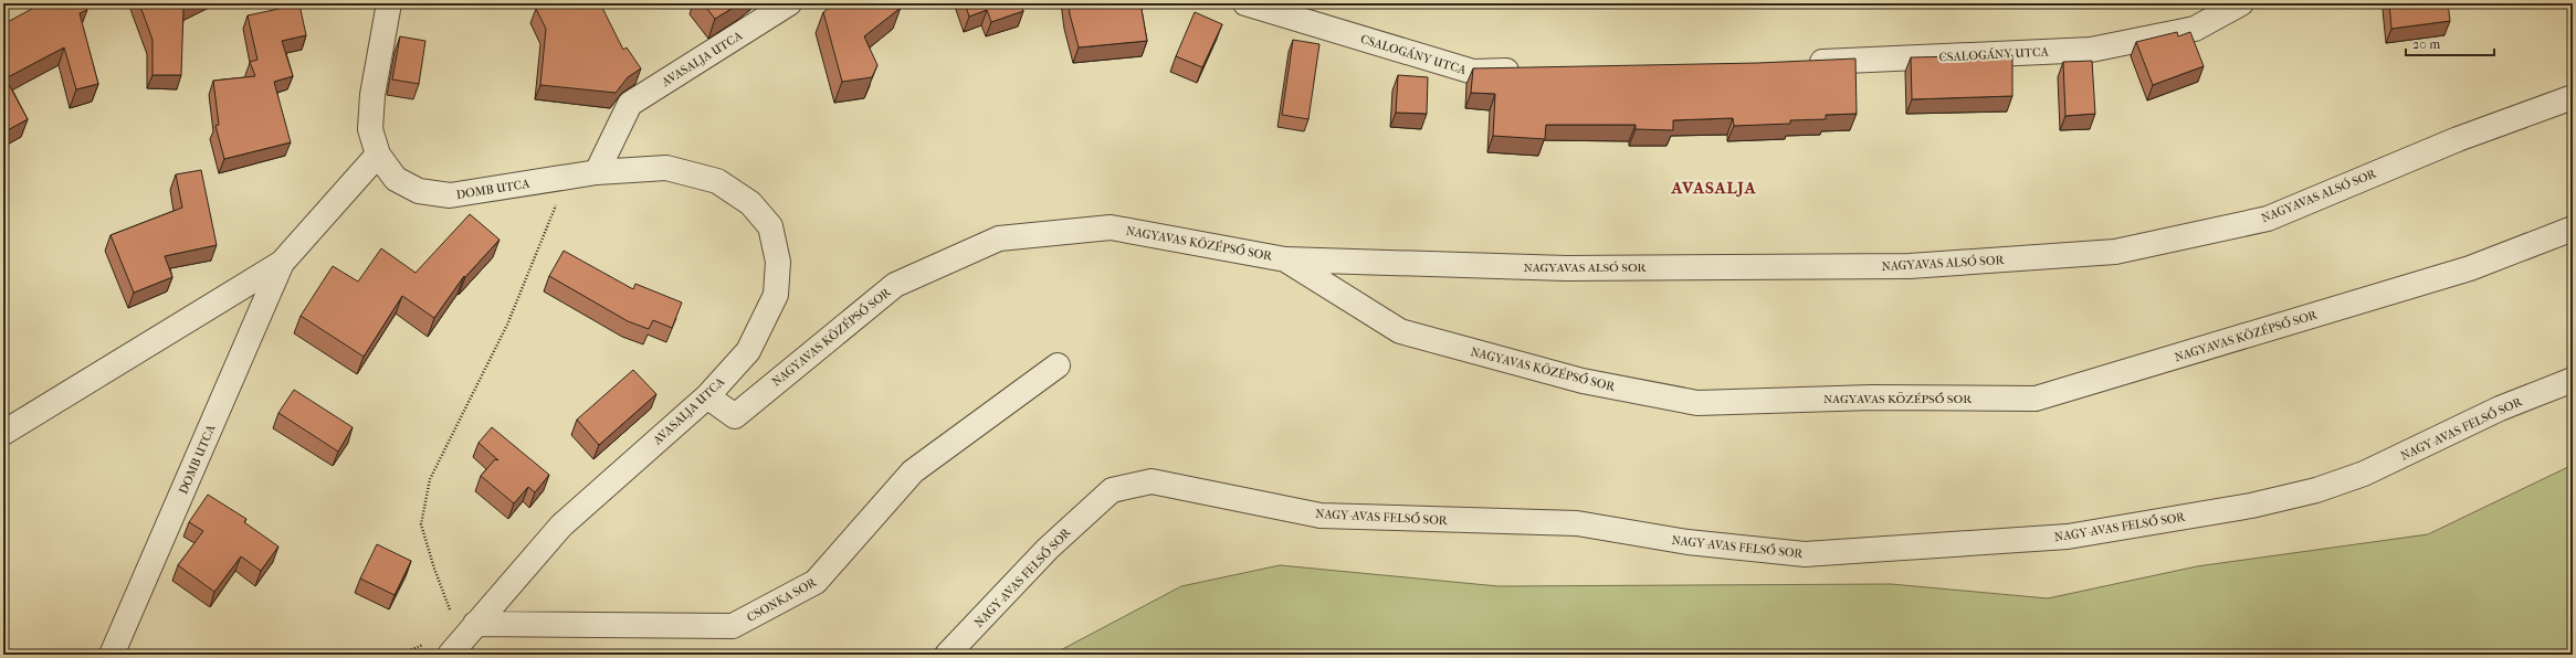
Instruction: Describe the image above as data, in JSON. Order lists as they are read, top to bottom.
{
  "streets": {
    "street": [
      "CSALOGÁNY UTCA",
      "AVASALJA UTCA",
      "DOMB UTCA",
      "NAGYAVAS ALSÓ SOR",
      "NAGYAVAS KÖZÉPSŐ SOR",
      "NAGY-AVAS FELSŐ SOR",
      "CSONKA SOR"
    ]
  },
  "crossings": [
    ["AVASALJA UTCA", "DOMB UTCA"],
    ["AVASALJA UTCA", "NAGYAVAS KÖZÉPSŐ SOR"],
    ["AVASALJA UTCA", "CSONKA SOR"],
    ["NAGYAVAS ALSÓ SOR", "NAGYAVAS KÖZÉPSŐ SOR"]
  ],
  "districts": ["AVASALJA"],
  "scale_bar": "20 m"
}
